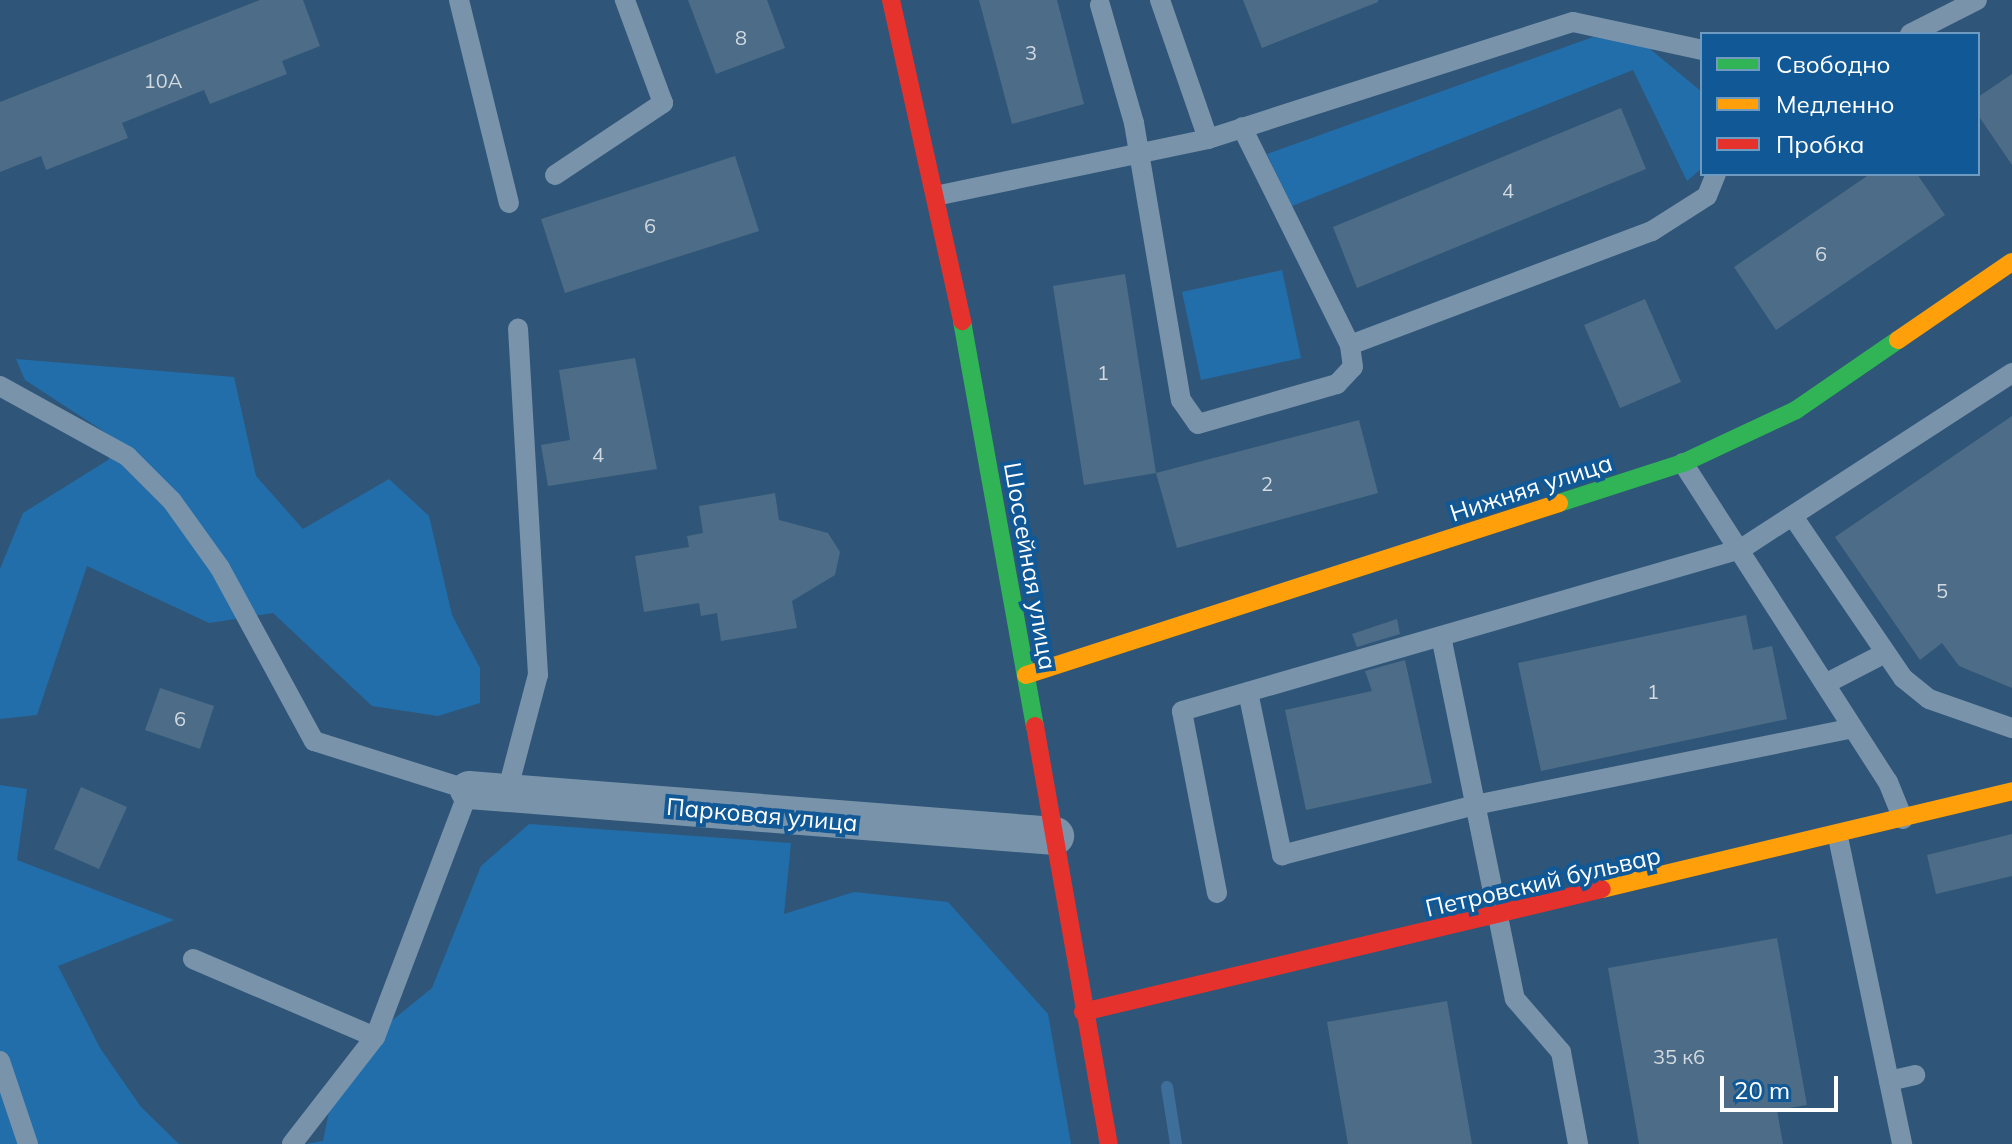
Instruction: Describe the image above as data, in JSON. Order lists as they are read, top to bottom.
{
  "streets": {
    "street": [
      "Нижняя улица",
      "Шоссейная улица",
      "Парковая улица",
      "Петровский бульвар"
    ]
  },
  "crossings": [
    ["Нижняя улица", "Шоссейная улица"],
    ["Шоссейная улица", "Парковая улица"],
    ["Шоссейная улица", "Петровский бульвар"]
  ],
  "house_numbers": [
    "8",
    "3",
    "10А",
    "4",
    "6",
    "6",
    "1",
    "4",
    "2",
    "5",
    "1",
    "6",
    "35 к6"
  ],
  "legend": ["Свободно", "Медленно", "Пробка"],
  "scale_bar": "20 m"
}
